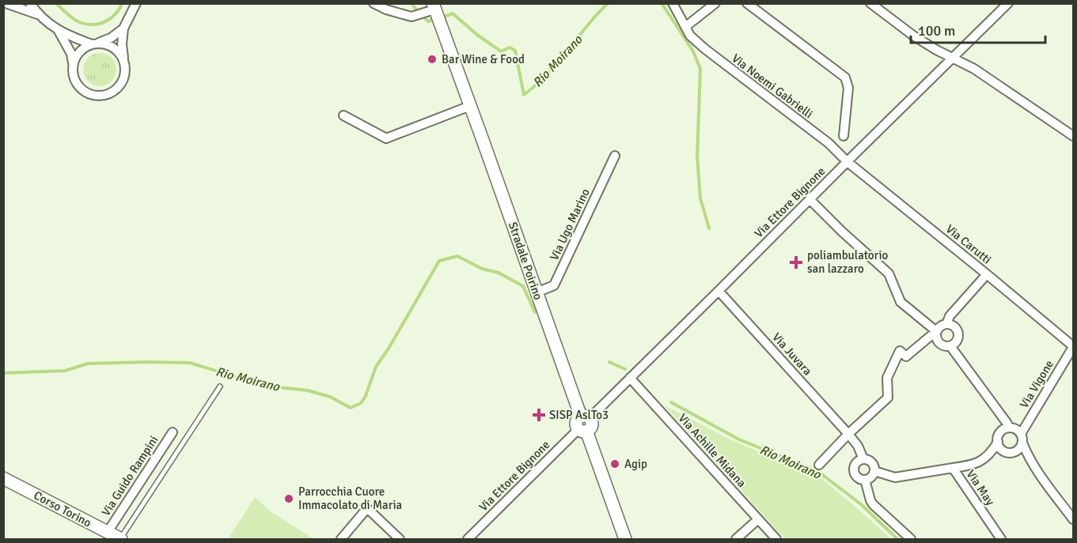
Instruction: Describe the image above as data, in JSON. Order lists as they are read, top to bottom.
{
  "streets": {
    "main road": ["Stradale Poirino", "Corso Torino"],
    "street": [
      "Via Noemi Gabrielli",
      "Via Ettore Bignone",
      "Via Ugo Marino",
      "Via Carutti",
      "Via Juvara",
      "Via Vigone",
      "Via Achille Midana",
      "Via Guido Rampini",
      "Via May"
    ]
  },
  "crossings": [
    ["Via Noemi Gabrielli", "Via Ettore Bignone"],
    ["Via Noemi Gabrielli", "Via Carutti"],
    ["Via Ettore Bignone", "Via Carutti"],
    ["Via Ettore Bignone", "Stradale Poirino"],
    ["Via Ettore Bignone", "Via Juvara"],
    ["Via Ettore Bignone", "Via Achille Midana"],
    ["Via Ugo Marino", "Stradale Poirino"],
    ["Via Carutti", "Via Vigone"],
    ["Via Juvara", "Via May"],
    ["Via Guido Rampini", "Corso Torino"]
  ],
  "water": ["Rio Moirano"],
  "places": {
    "other": ["Bar Wine & Food", "Agip", "Parrocchia Cuore Immacolato di Maria"],
    "health": ["poliambulatorio san lazzaro", "SISP AslTo3"]
  },
  "scale_bar": "100 m"
}
